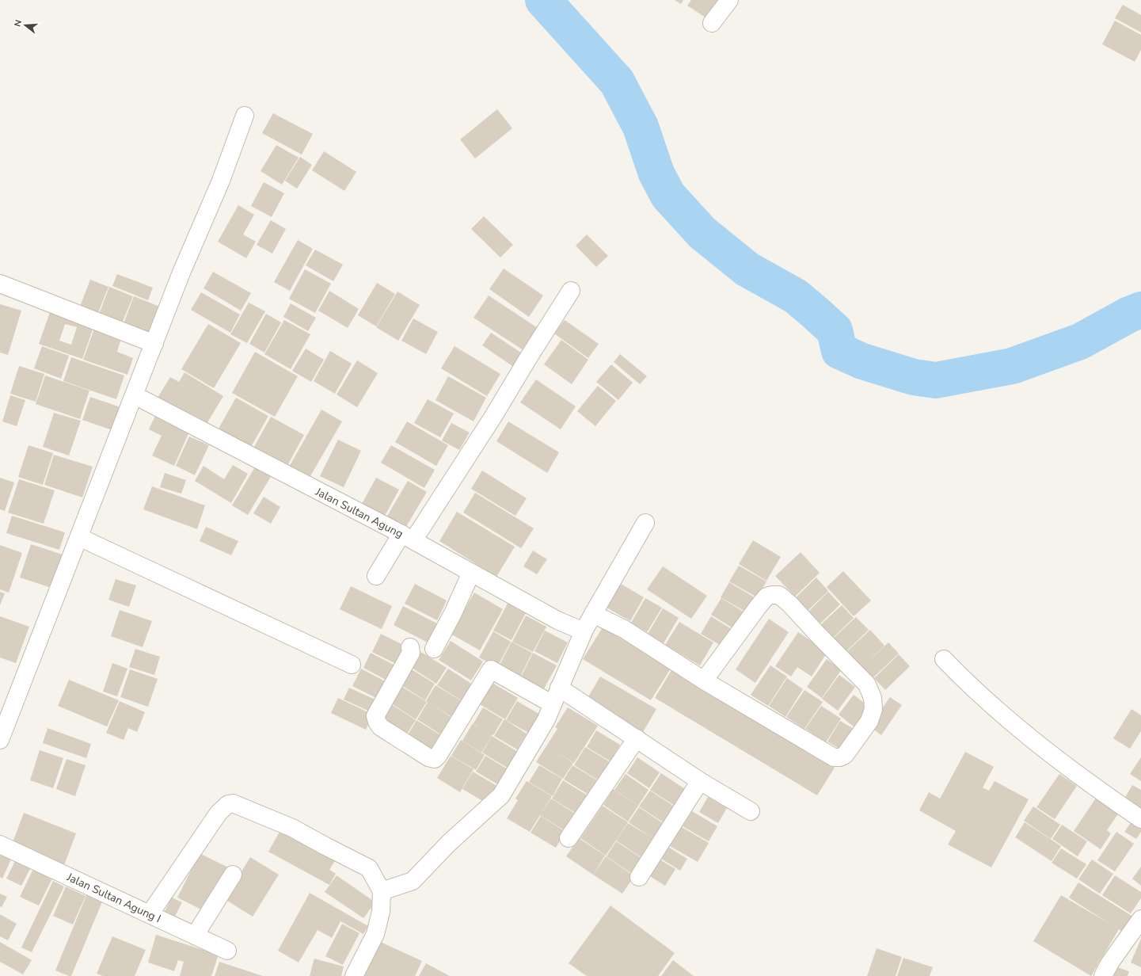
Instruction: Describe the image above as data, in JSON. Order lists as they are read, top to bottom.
{
  "streets": {
    "street": ["Jalan Sultan Agung", "Jalan Sultan Agung I"]
  },
  "north": "left"
}
